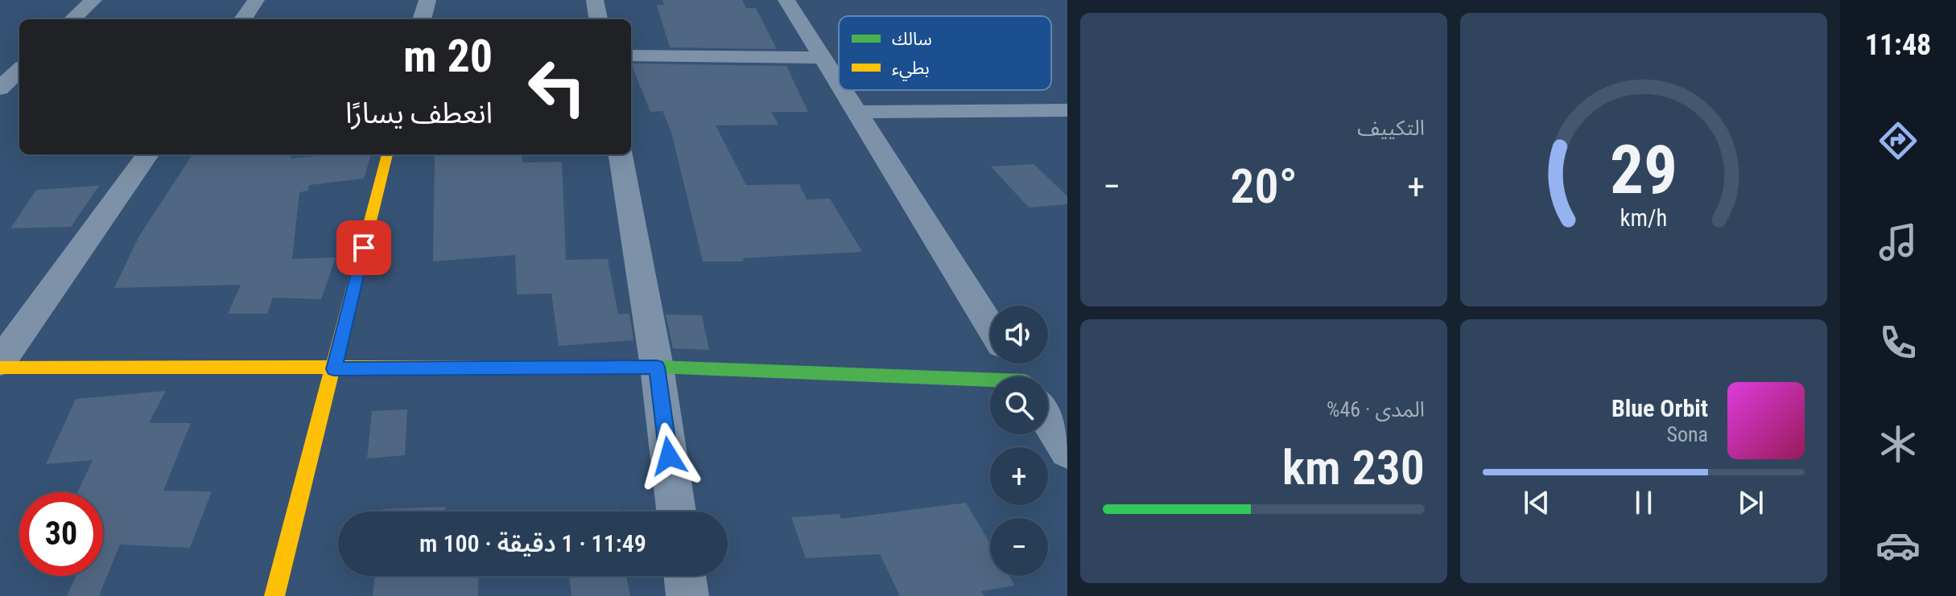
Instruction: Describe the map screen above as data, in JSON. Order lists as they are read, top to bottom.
{
  "legend": ["سالك", "بطيء"],
  "page": {
    "tabs": "11:48",
    "tile": [
      "التكييف",
      ["المدى · 46%", "230 km"]
    ],
    "turn": ["20 m", "انعطف يسارًا"],
    "heat": ["−", "20°", "+"],
    "map_buttons": ["+", "−"],
    "song": ["Blue Orbit", "Sona"],
    "limit": "30",
    "trip": "11:49 · 1 دقيقة · 100 m",
    "gauge": ["29", "km/h"]
  }
}
